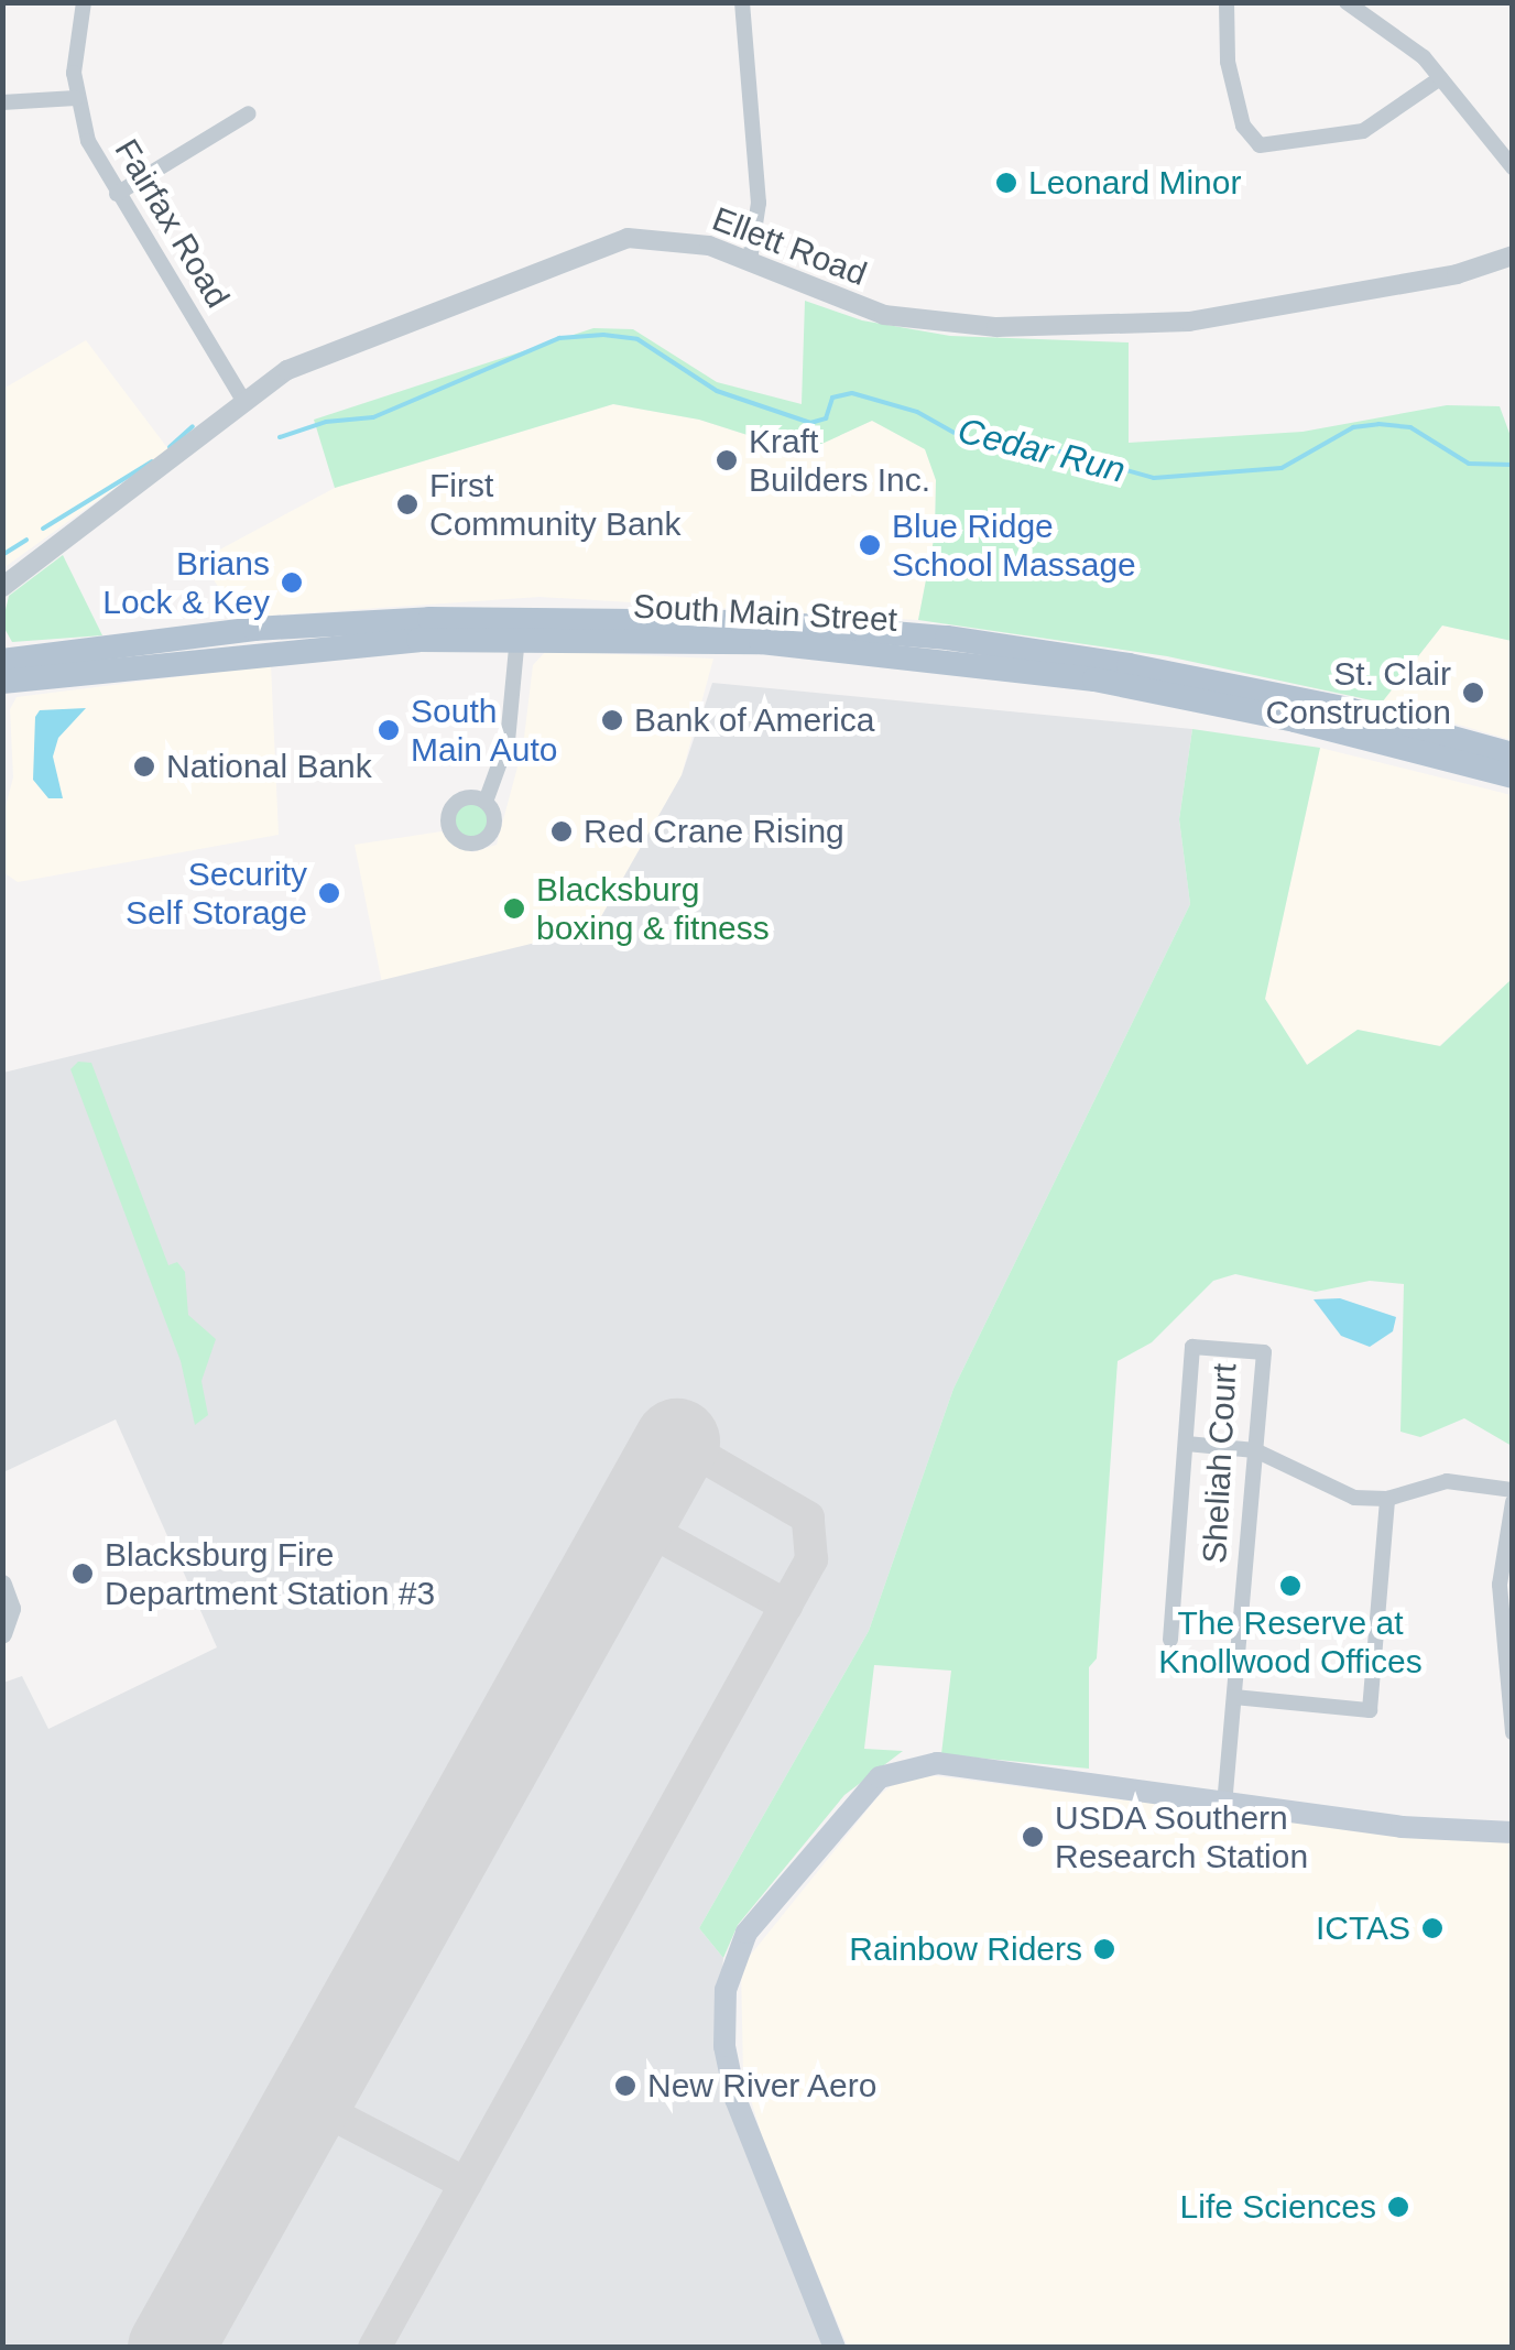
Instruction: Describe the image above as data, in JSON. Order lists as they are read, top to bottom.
{
  "streets": {
    "main road": ["South Main Street"],
    "street": ["Fairfax Road", "Ellett Road", "Sheliah Court"]
  },
  "crossings": [
    ["Fairfax Road", "Ellett Road"]
  ],
  "water": ["Cedar Run"],
  "places": [
    "Leonard Minor",
    "Kraft Builders Inc.",
    "First Community Bank",
    "Blue Ridge School Massage",
    "Brians Lock & Key",
    "St. Clair Construction",
    "Bank of America",
    "South Main Auto",
    "National Bank",
    "Red Crane Rising",
    "Security Self Storage",
    "Blacksburg boxing & fitness",
    "Blacksburg Fire Department Station #3",
    "The Reserve at Knollwood Offices",
    "USDA Southern Research Station",
    "ICTAS",
    "Rainbow Riders",
    "New River Aero",
    "Life Sciences"
  ]
}
